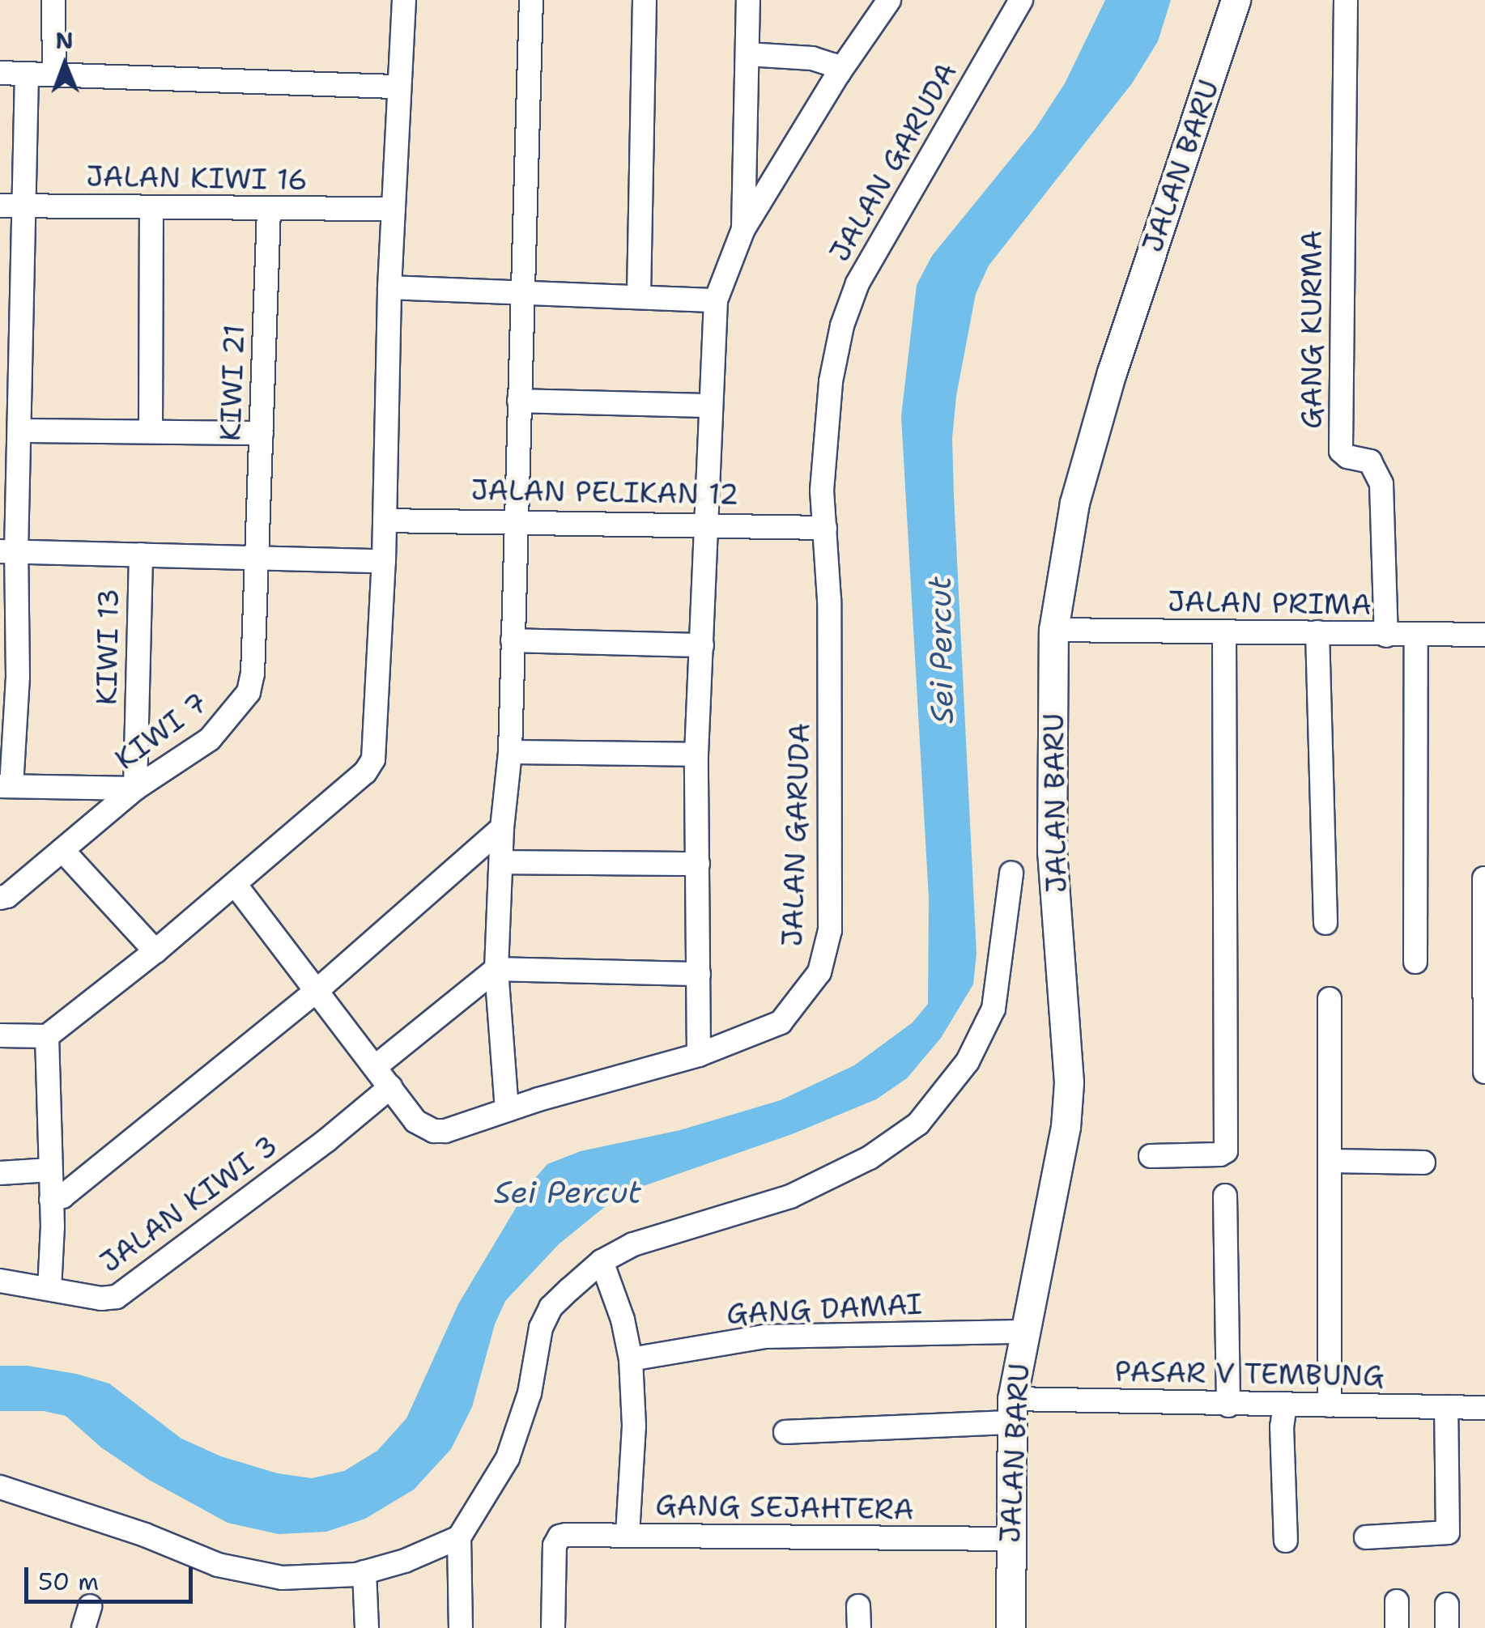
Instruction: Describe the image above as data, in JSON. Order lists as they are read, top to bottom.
{
  "streets": {
    "main road": ["JALAN BARU"],
    "street": [
      "JALAN GARUDA",
      "JALAN KIWI 16",
      "GANG KURMA",
      "KIWI 21",
      "JALAN PELIKAN 12",
      "JALAN PRIMA",
      "KIWI 13",
      "KIWI 7",
      "JALAN KIWI 3",
      "GANG DAMAI",
      "PASAR V TEMBUNG",
      "GANG SEJAHTERA"
    ]
  },
  "crossings": [
    ["JALAN GARUDA", "JALAN PELIKAN 12"],
    ["JALAN GARUDA", "JALAN KIWI 3"],
    ["JALAN BARU", "JALAN PRIMA"],
    ["JALAN BARU", "GANG DAMAI"],
    ["JALAN BARU", "PASAR V TEMBUNG"],
    ["JALAN BARU", "GANG SEJAHTERA"],
    ["JALAN KIWI 16", "KIWI 21"],
    ["GANG KURMA", "JALAN PRIMA"],
    ["KIWI 21", "KIWI 7"],
    ["KIWI 13", "KIWI 7"]
  ],
  "water": ["Sei Percut"],
  "scale_bar": "50 m",
  "north": "top"
}
